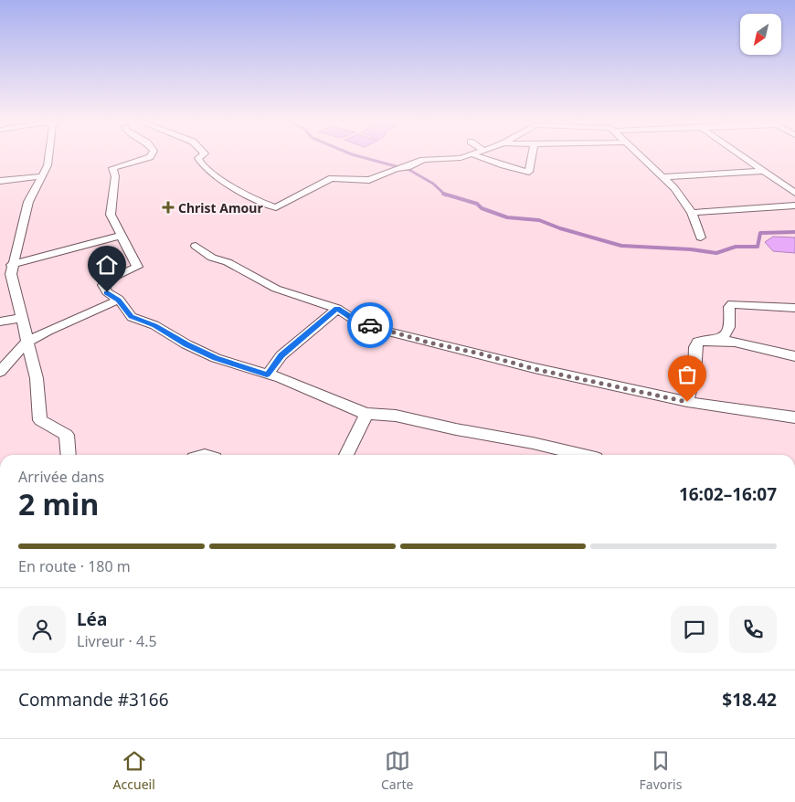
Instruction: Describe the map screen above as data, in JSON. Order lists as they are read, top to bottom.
{
  "places": {
    "health": ["Christ Amour"]
  },
  "north": "bottom left",
  "page": {
    "heading": ["2 min", "Arrivée dans", "16:02–16:07"],
    "panel": [
      "Léa",
      "Livreur · 4.5",
      "Commande #3166",
      "$18.42"
    ],
    "bar": "En route · 180 m",
    "tabs": ["Accueil", "Carte", "Favoris"]
  }
}
